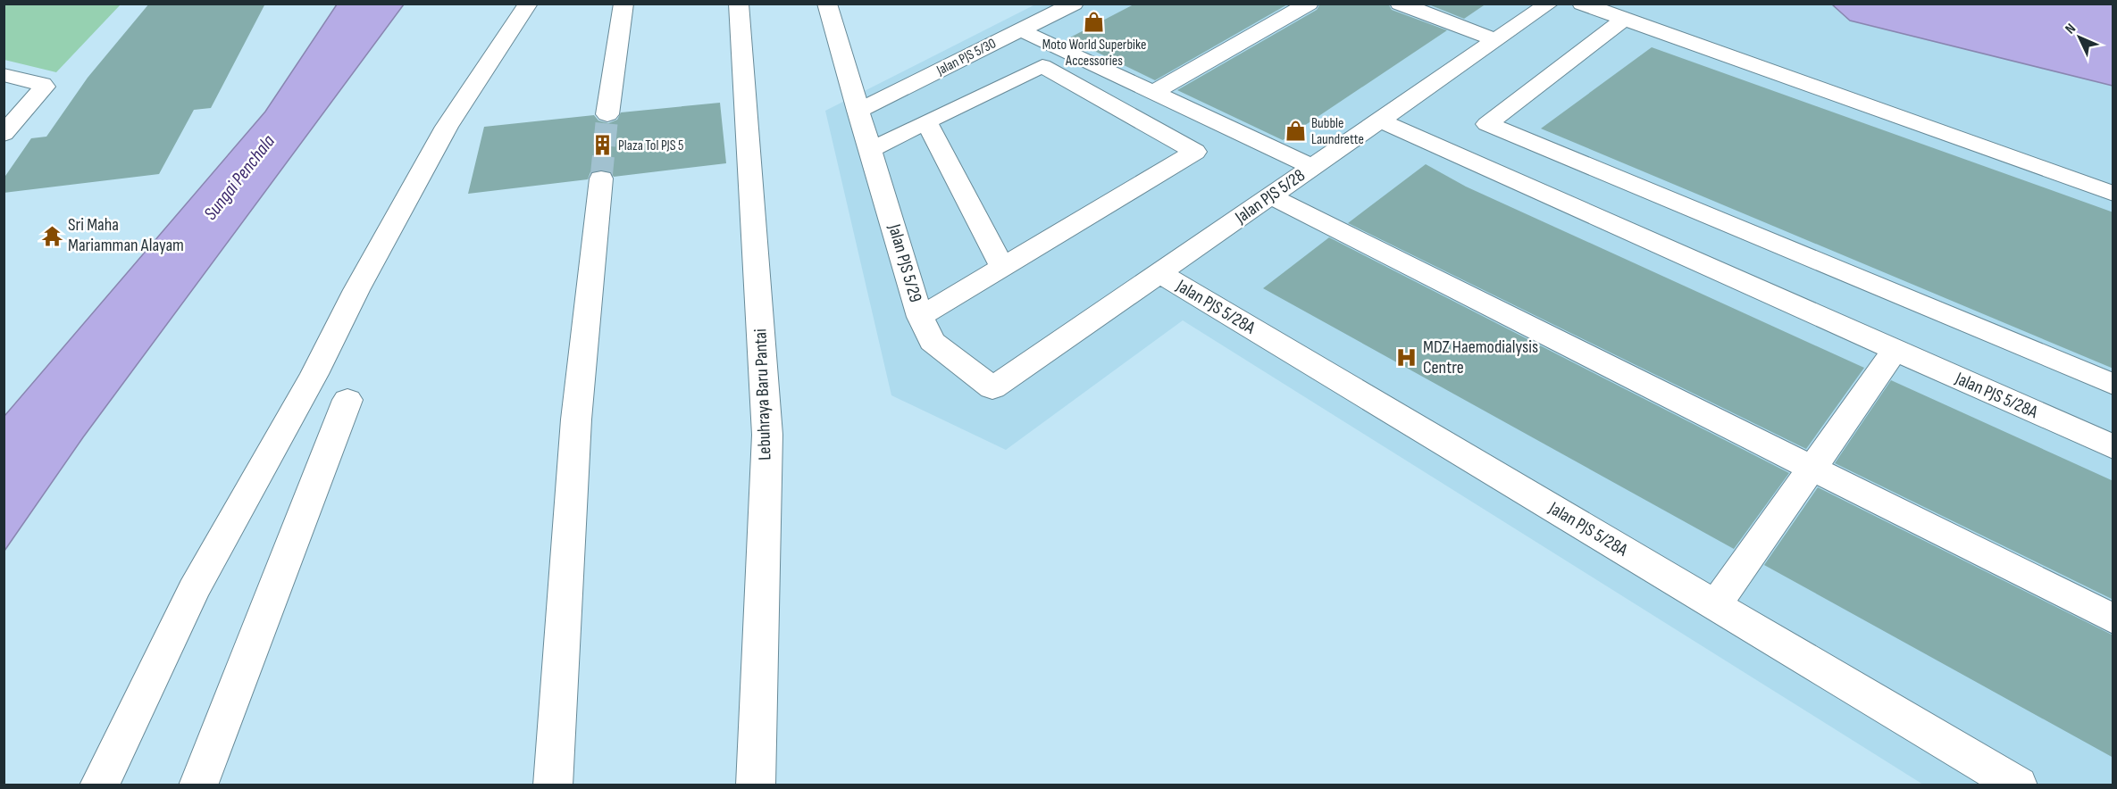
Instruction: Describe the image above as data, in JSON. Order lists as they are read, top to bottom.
{
  "streets": {
    "main road": [
      "Jalan PJS 5/30",
      "Jalan PJS 5/28",
      "Jalan PJS 5/29",
      "Jalan PJS 5/28A",
      "Lebuhraya Baru Pantai"
    ]
  },
  "crossings": [
    ["Jalan PJS 5/30", "Jalan PJS 5/29"],
    ["Jalan PJS 5/28", "Jalan PJS 5/29"],
    ["Jalan PJS 5/28", "Jalan PJS 5/28A"]
  ],
  "water": ["Sungai Penchala"],
  "places": {
    "shop": ["Moto World Superbike Accessories", "Bubble Laundrette"],
    "building": ["Plaza Tol PJS 5"],
    "temple": ["Sri Maha Mariamman Alayam"],
    "hospital": ["MDZ Haemodialysis Centre"]
  },
  "north": "top left"
}
